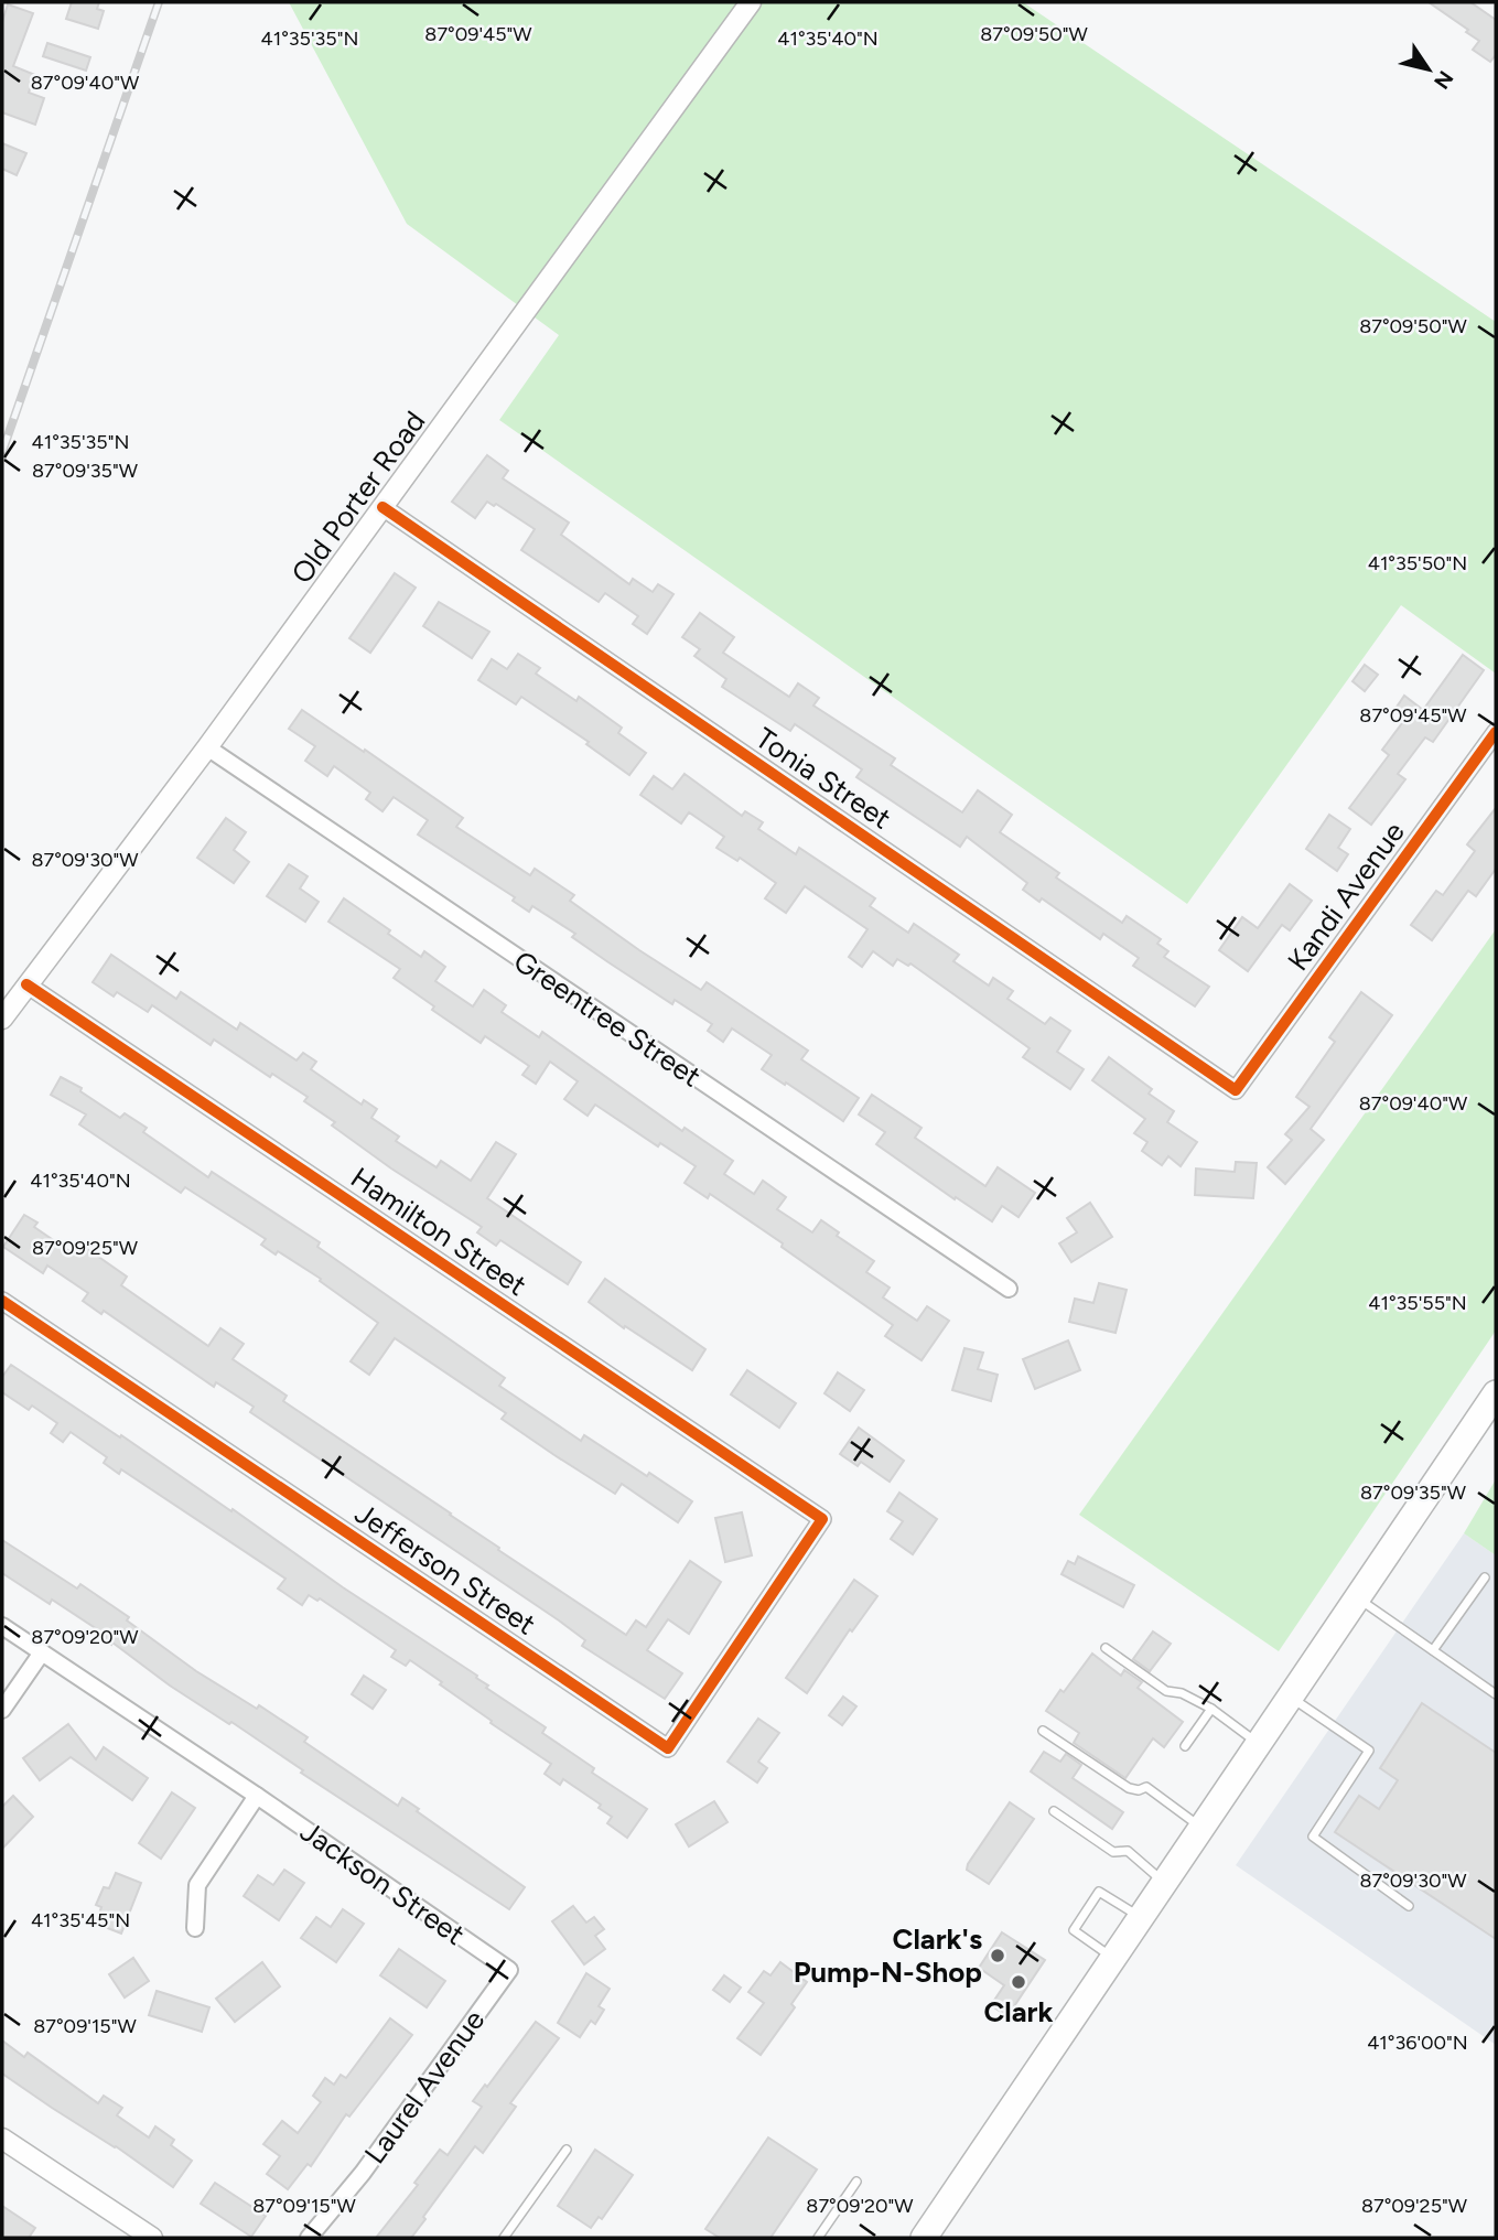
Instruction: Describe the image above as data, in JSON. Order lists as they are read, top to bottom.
{
  "streets": {
    "street": [
      "Old Porter Road",
      "Tonia Street",
      "Kandi Avenue",
      "Greentree Street",
      "Hamilton Street",
      "Jefferson Street",
      "Jackson Street",
      "Laurel Avenue"
    ]
  },
  "crossings": [
    ["Old Porter Road", "Tonia Street"],
    ["Old Porter Road", "Greentree Street"],
    ["Old Porter Road", "Hamilton Street"],
    ["Tonia Street", "Kandi Avenue"],
    ["Hamilton Street", "Jefferson Street"],
    ["Jackson Street", "Laurel Avenue"]
  ],
  "places": ["Clark's Pump-N-Shop", "Clark"],
  "north": "bottom right",
  "coordinates": [
    "87°09'45\"W",
    "87°09'50\"W",
    "41°35'35\"N",
    "41°35'40\"N",
    "87°09'40\"W",
    "87°09'35\"W",
    "41°35'50\"N",
    "87°09'30\"W",
    "87°09'25\"W",
    "41°35'55\"N",
    "87°09'20\"W",
    "41°35'45\"N",
    "87°09'15\"W",
    "41°36'00\"N"
  ]
}
